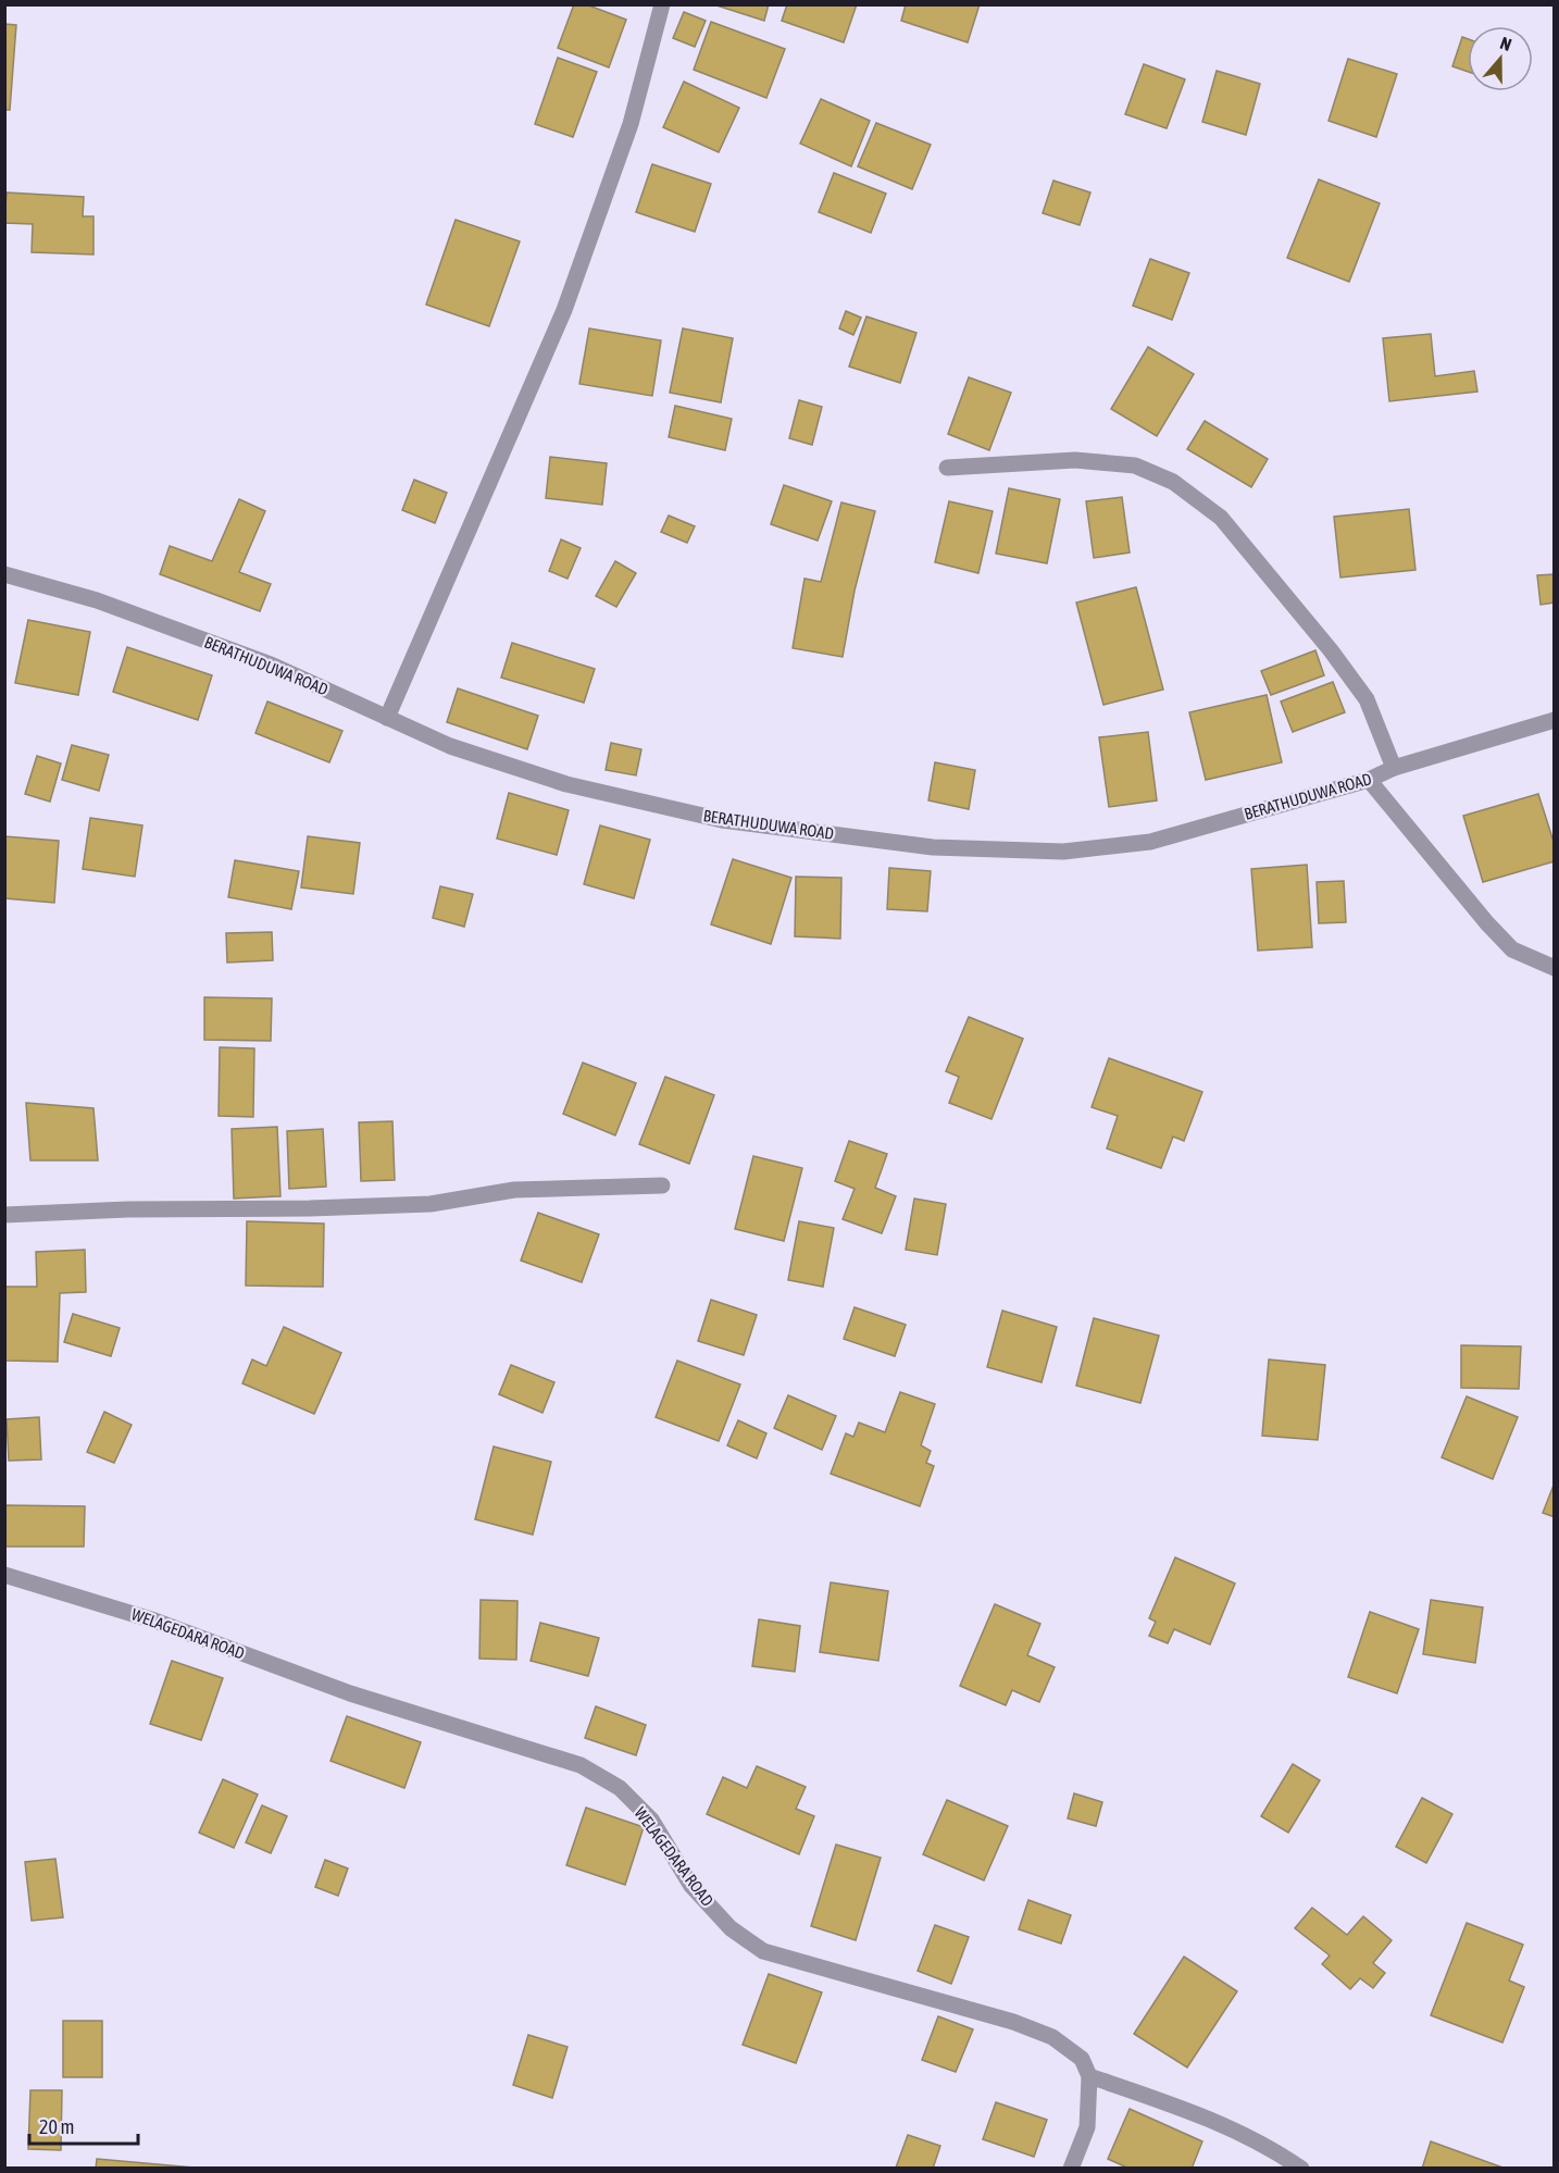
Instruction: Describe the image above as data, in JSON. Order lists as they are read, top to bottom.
{
  "streets": {
    "street": ["BERATHUDUWA ROAD", "WELAGEDARA ROAD"]
  },
  "scale_bar": "20 m",
  "north": "top"
}
